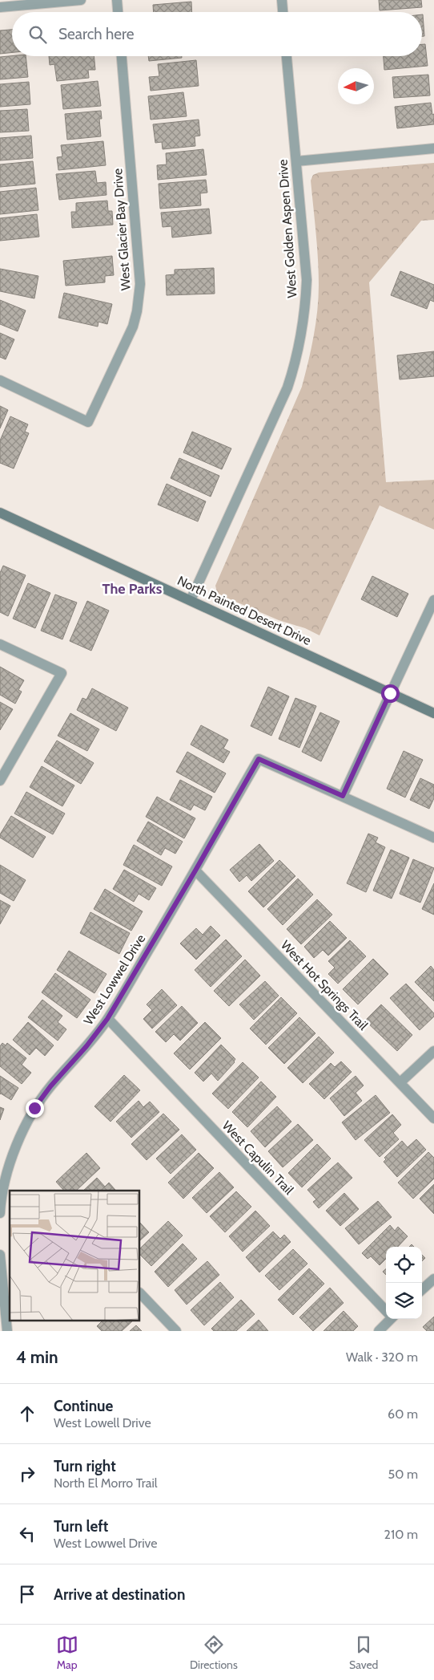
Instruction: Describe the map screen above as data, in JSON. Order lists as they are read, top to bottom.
{
  "streets": {
    "street": [
      "West Golden Aspen Drive",
      "West Glacier Bay Drive",
      "North Painted Desert Drive",
      "West Lowwel Drive",
      "West Hot Springs Trail",
      "West Capulin Trail"
    ]
  },
  "crossings": [
    ["West Golden Aspen Drive", "North Painted Desert Drive"],
    ["West Lowwel Drive", "West Hot Springs Trail"],
    ["West Lowwel Drive", "West Capulin Trail"]
  ],
  "districts": ["The Parks"],
  "north": "left",
  "page": {
    "search": "Search here",
    "heading": ["4 min", "Walk · 320 m"],
    "list": [
      ["Continue", "West Lowell Drive", "60 m"],
      ["Turn right", "North El Morro Trail", "50 m"],
      ["Turn left", "West Lowwel Drive", "210 m"],
      "Arrive at destination"
    ],
    "nav": ["Map", "Directions", "Saved"]
  }
}
